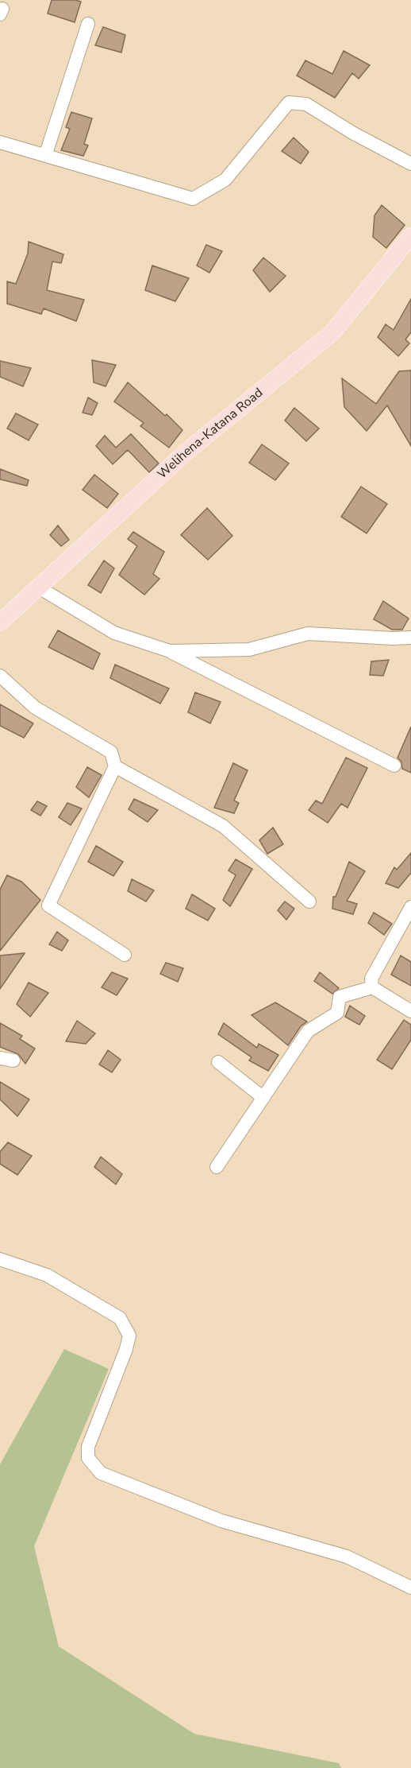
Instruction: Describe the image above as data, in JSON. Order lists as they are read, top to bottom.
{
  "streets": {
    "main road": ["Welihena-Katana Road"]
  }
}
